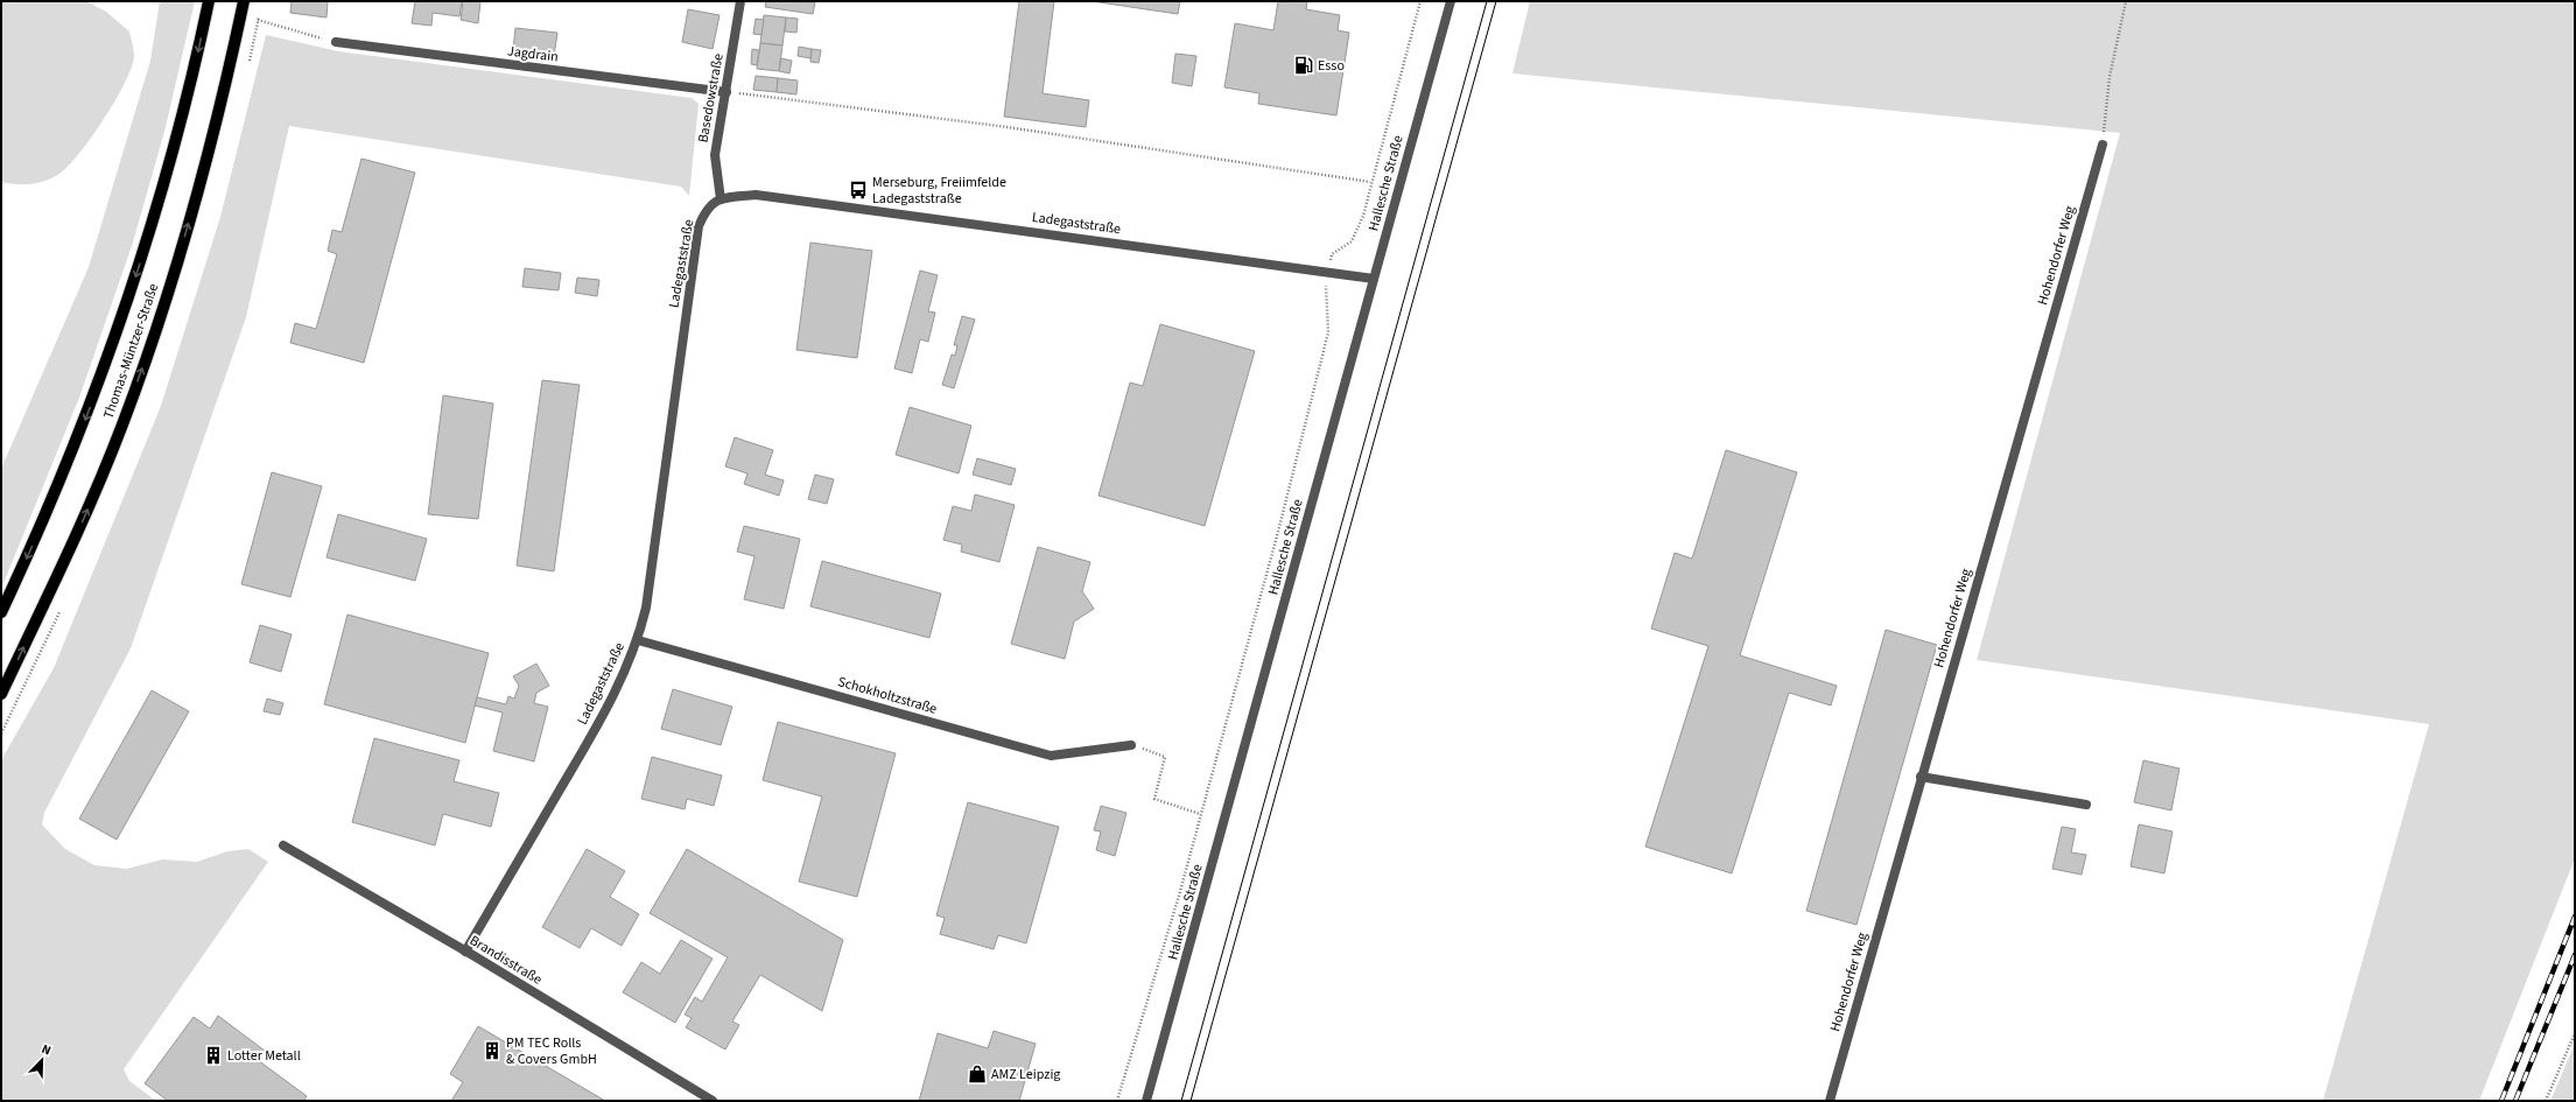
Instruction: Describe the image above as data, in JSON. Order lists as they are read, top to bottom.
{
  "streets": {
    "main road": ["Thomas-Müntzer-Straße"],
    "street": [
      "Jagdrain",
      "Basedowstraße",
      "Hallesche Straße",
      "Ladegaststraße",
      "Hohendorfer Weg",
      "Schokholtzstraße",
      "Brandisstraße"
    ]
  },
  "crossings": [
    ["Jagdrain", "Basedowstraße"],
    ["Basedowstraße", "Ladegaststraße"],
    ["Hallesche Straße", "Ladegaststraße"],
    ["Ladegaststraße", "Schokholtzstraße"],
    ["Ladegaststraße", "Brandisstraße"]
  ],
  "places": {
    "fuel station": ["Esso"],
    "bus stop": ["Merseburg, Freiimfelde Ladegaststraße"],
    "building": ["PM TEC Rolls & Covers GmbH", "Lotter Metall"],
    "shop": ["AMZ Leipzig"]
  },
  "north": "top right"
}
